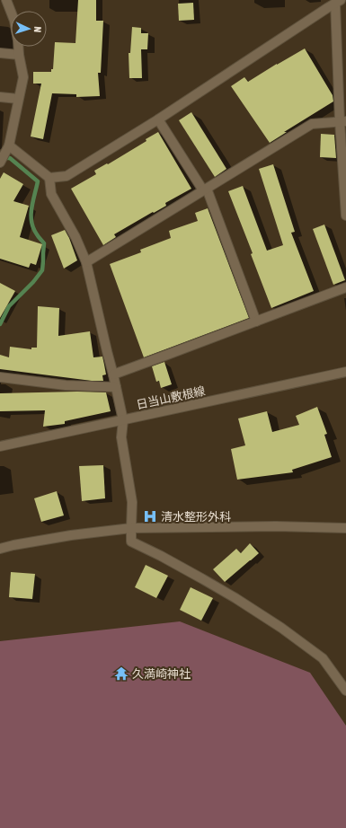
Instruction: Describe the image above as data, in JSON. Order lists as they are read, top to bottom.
{
  "streets": {
    "street": ["日当山敷根線"]
  },
  "places": {
    "hospital": ["清水整形外科"],
    "temple": ["久満崎神社"]
  },
  "north": "right"
}
